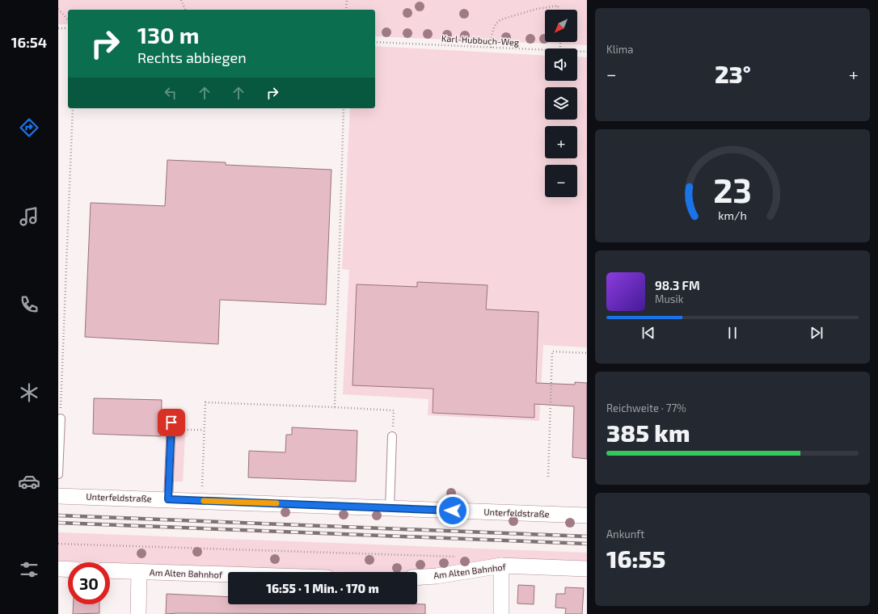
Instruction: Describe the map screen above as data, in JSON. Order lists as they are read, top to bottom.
{
  "streets": {
    "street": ["Unterfeldstraße", "Am Alten Bahnhof"],
    "path": ["Karl-Hubbuch-Weg"]
  },
  "north": "bottom left",
  "page": {
    "tabs": "16:54",
    "tile": [
      "Klima",
      ["Reichweite · 77%", "385 km"],
      ["Ankunft", "16:55"]
    ],
    "map_buttons": ["+", "−"],
    "turn": ["130 m", "Rechts abbiegen"],
    "heat": ["−", "23°", "+"],
    "song": ["98.3 FM", "Musik"],
    "limit": "30",
    "trip": "16:55 · 1 Min. · 170 m",
    "gauge": ["23", "km/h"]
  }
}
